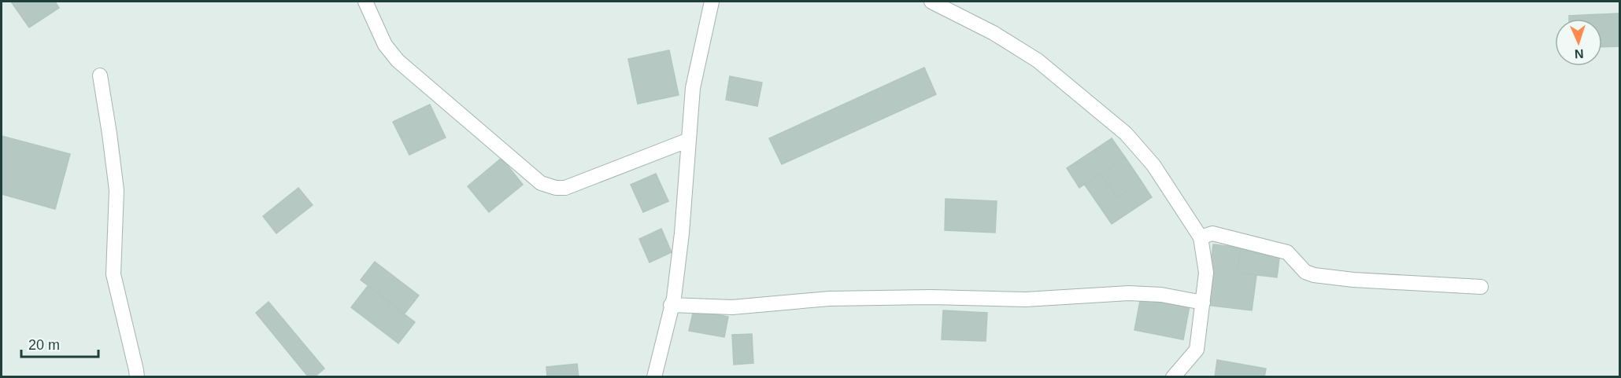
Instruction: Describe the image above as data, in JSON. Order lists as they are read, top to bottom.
{
  "scale_bar": "20 m",
  "north": "bottom"
}
